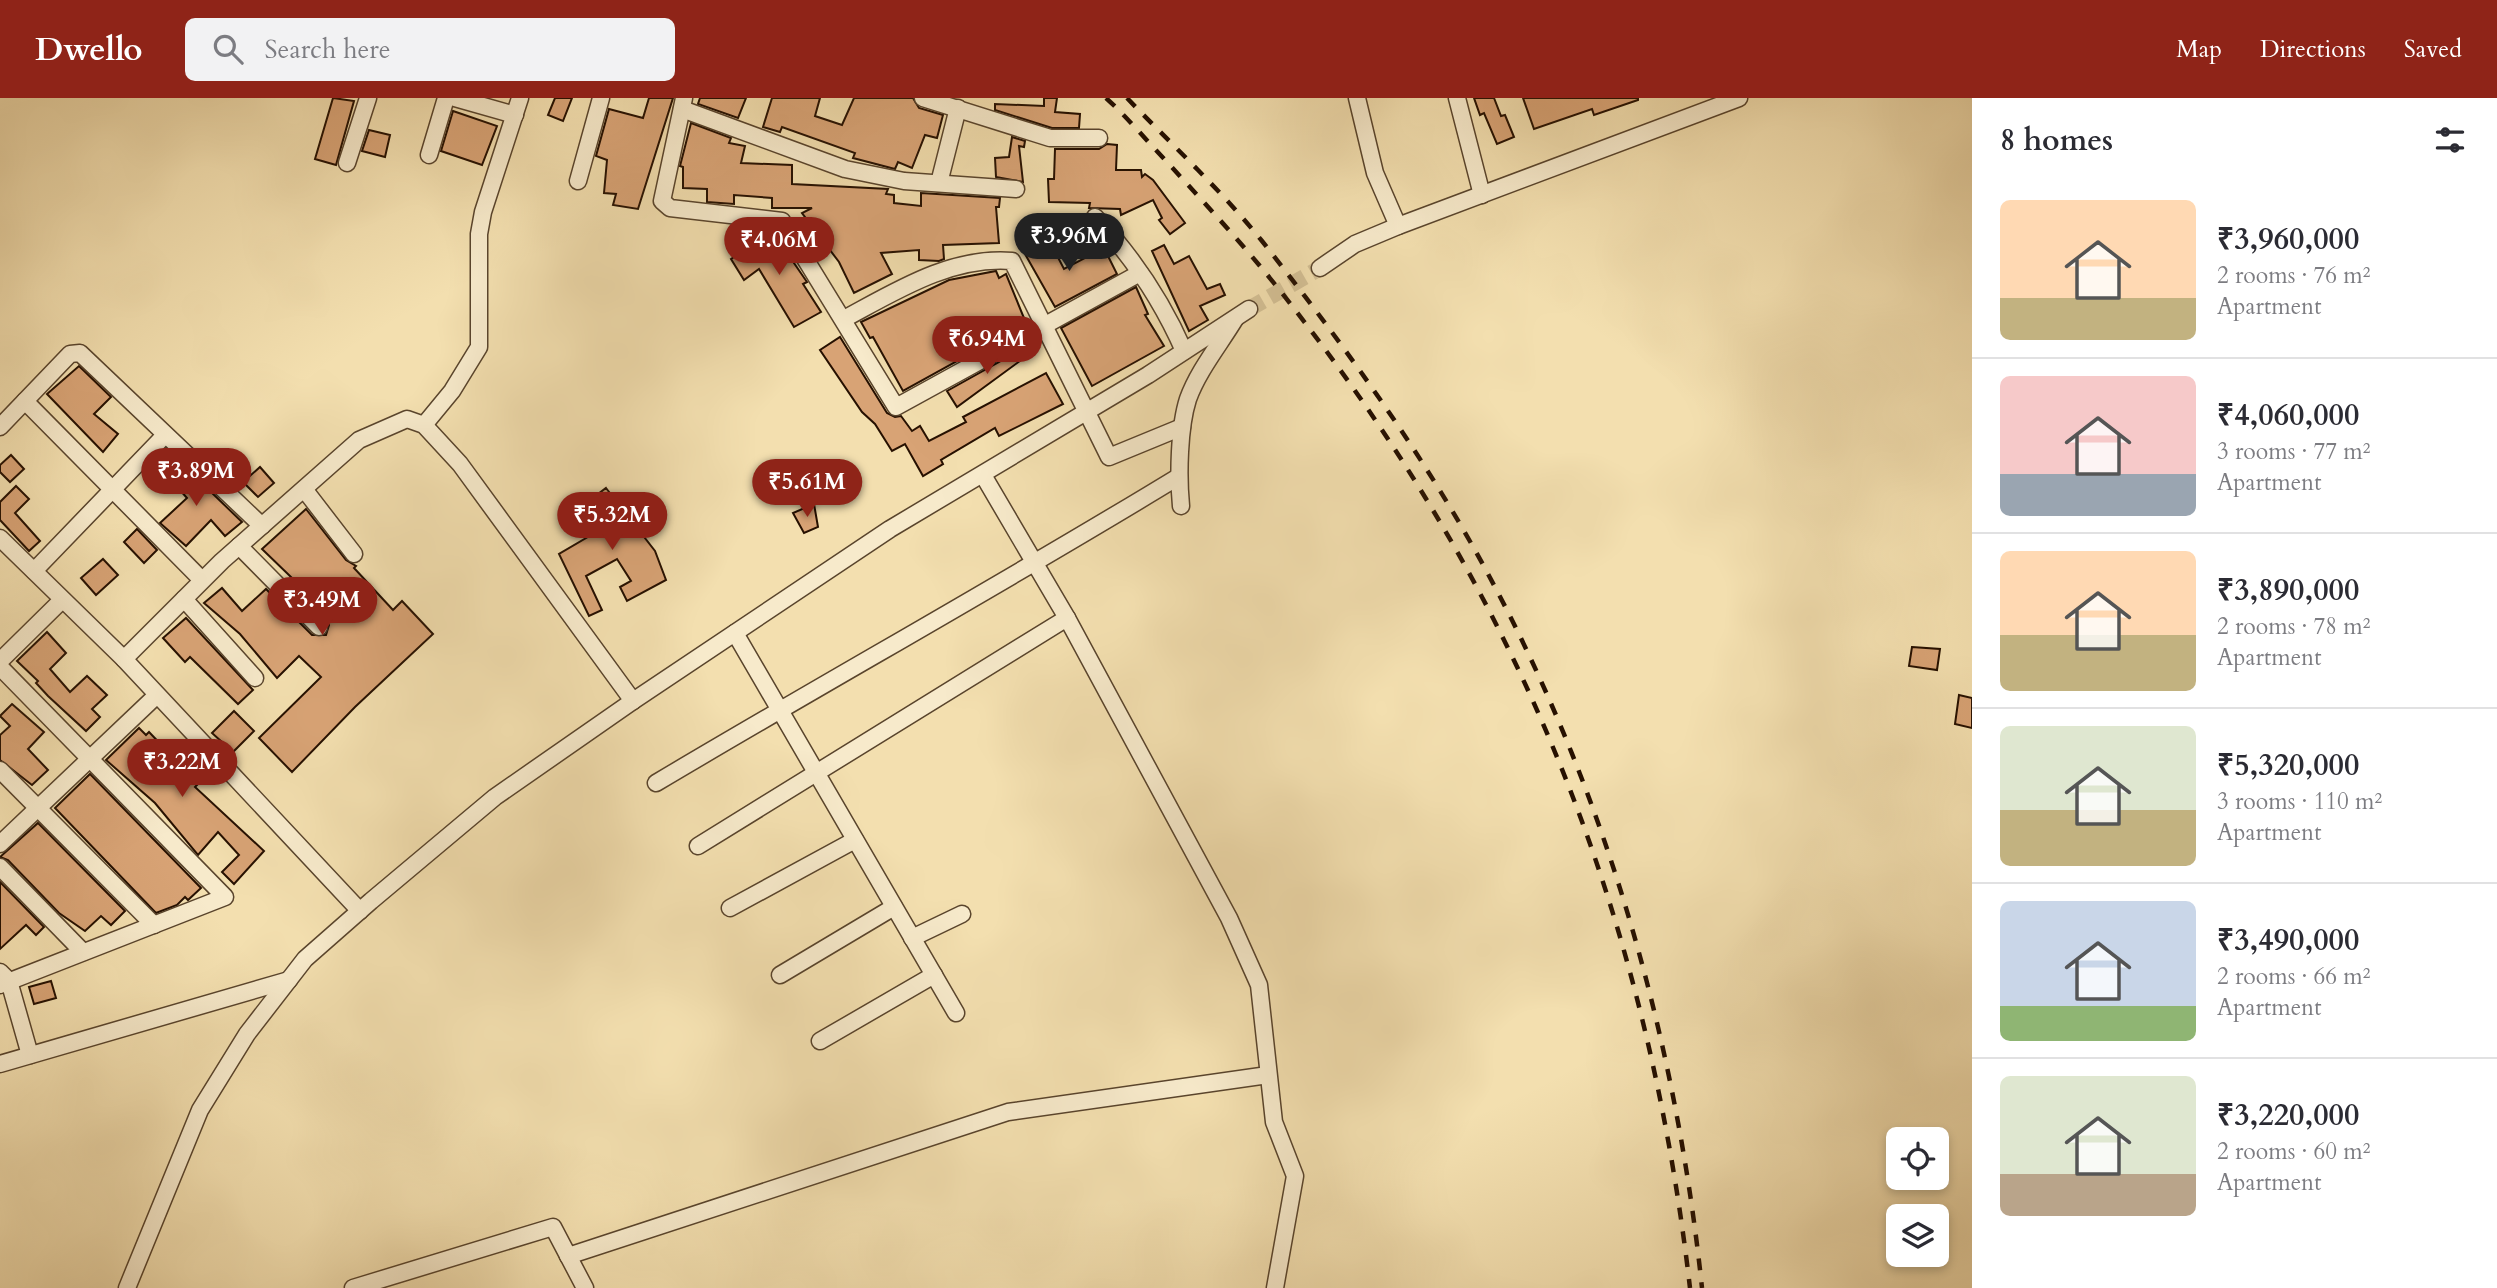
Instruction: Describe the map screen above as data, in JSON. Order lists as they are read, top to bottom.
{
  "page": {
    "header": "Dwello",
    "search": "Search here",
    "nav": ["Map", "Directions", "Saved"],
    "heading": "8 homes",
    "list": [
      {
        "name": "₹3,960,000",
        "note": "2 rooms · 76 m² · Apartment"
      },
      {
        "name": "₹4,060,000",
        "note": "3 rooms · 77 m² · Apartment"
      },
      {
        "name": "₹3,890,000",
        "note": "2 rooms · 78 m² · Apartment"
      },
      {
        "name": "₹5,320,000",
        "note": "3 rooms · 110 m² · Apartment"
      },
      {
        "name": "₹3,490,000",
        "note": "2 rooms · 66 m² · Apartment"
      },
      {
        "name": "₹3,220,000",
        "note": "2 rooms · 60 m² · Apartment"
      }
    ],
    "price": [
      "₹3.96M",
      "₹4.06M",
      "₹6.94M",
      "₹3.89M",
      "₹5.61M",
      "₹5.32M",
      "₹3.49M",
      "₹3.22M"
    ]
  }
}
